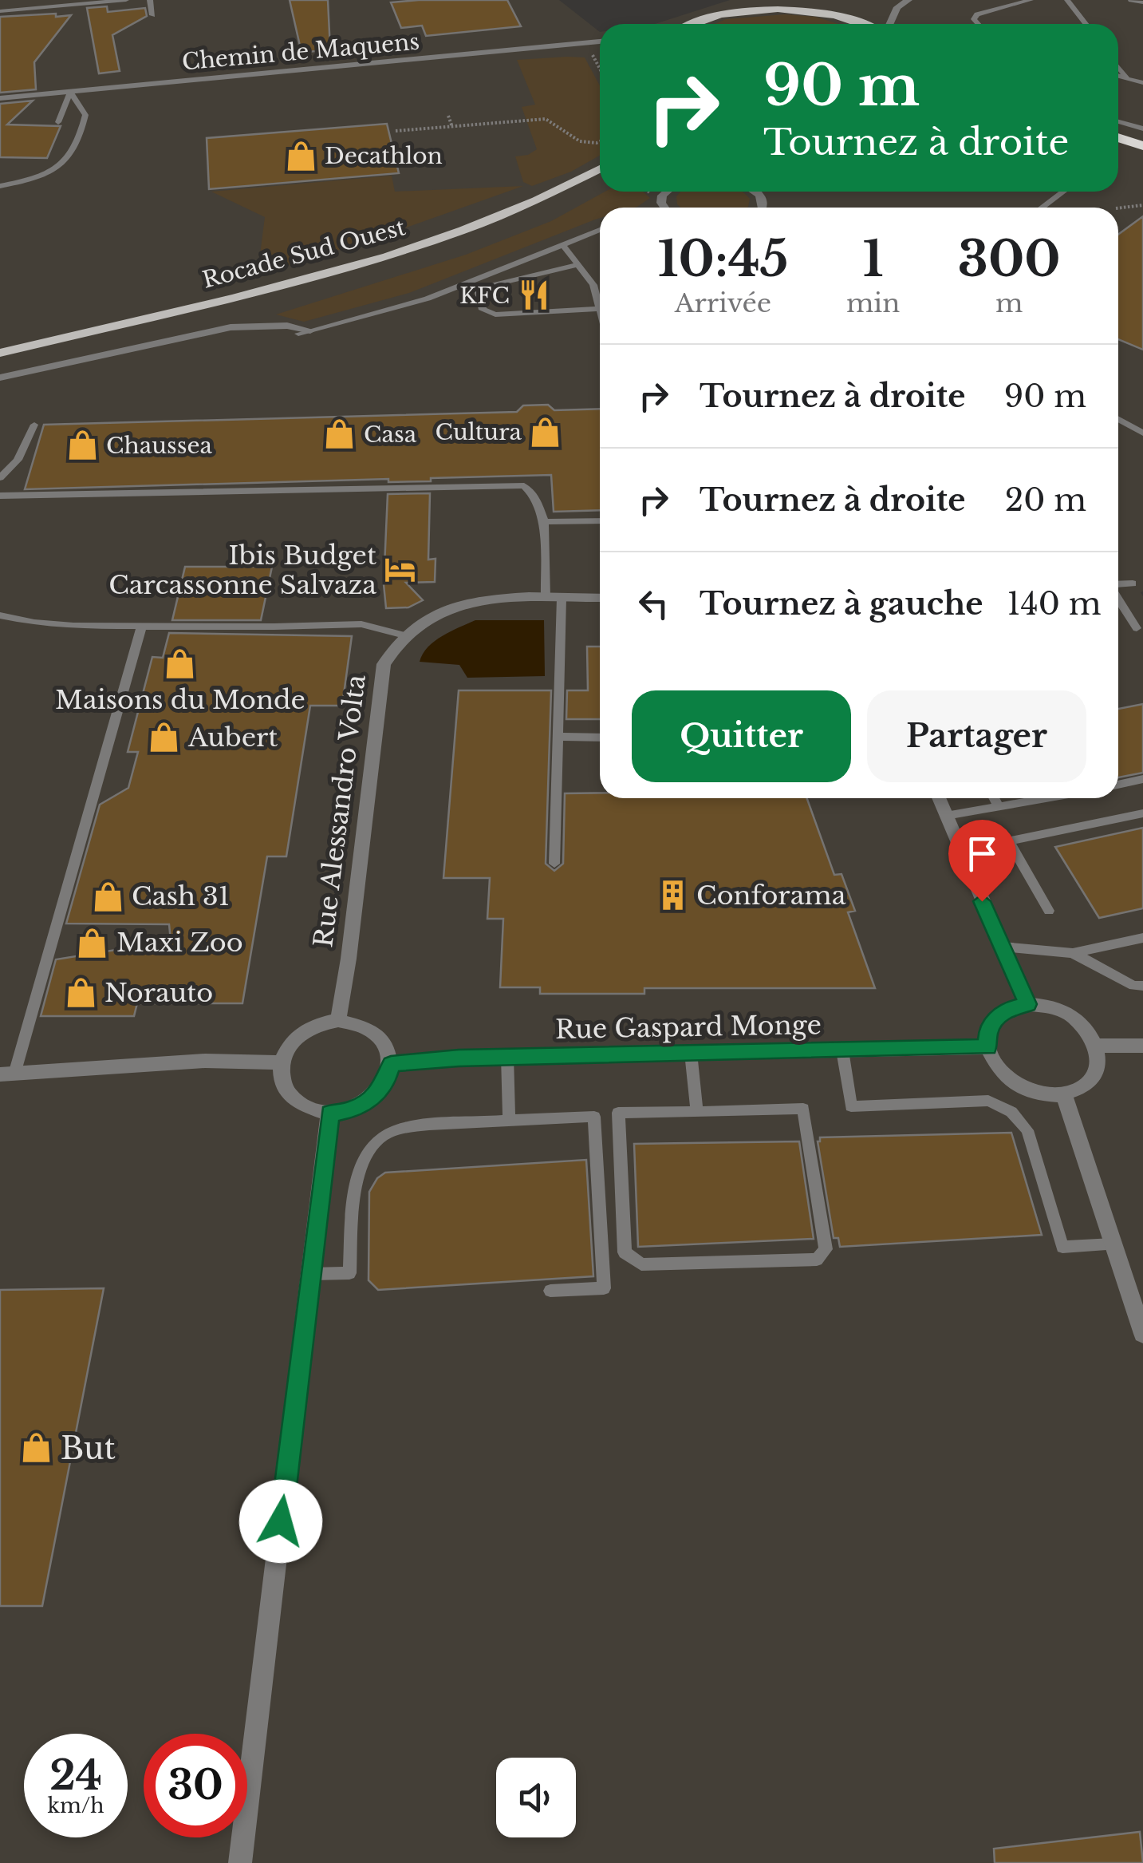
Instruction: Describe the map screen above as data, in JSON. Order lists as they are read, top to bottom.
{
  "streets": {
    "main road": ["Rocade Sud Ouest"],
    "street": ["Chemin de Maquens", "Rue Alessandro Volta", "Rue Gaspard Monge"]
  },
  "crossings": [
    ["Rue Alessandro Volta", "Rue Gaspard Monge"]
  ],
  "places": {
    "shop": [
      "Decathlon",
      "Cultura",
      "Casa",
      "Chaussea",
      "Maisons du Monde",
      "Aubert",
      "Cash 31",
      "Maxi Zoo",
      "Norauto",
      "But"
    ],
    "restaurant": ["KFC"],
    "hotel": ["Ibis Budget Carcassonne Salvaza"],
    "building": ["Conforama"]
  },
  "page": {
    "turn": ["90 m", "Tournez à droite"],
    "eta": [
      "10:45",
      "Arrivée",
      "1",
      "min",
      "300",
      "m"
    ],
    "list": [
      {
        "name": "Tournez à droite",
        "value": "90 m"
      },
      {
        "name": "Tournez à droite",
        "value": "20 m"
      },
      {
        "name": "Tournez à gauche",
        "value": "140 m"
      }
    ],
    "buttons": ["Quitter", "Partager"],
    "speed": "24 km/h",
    "limit": "30"
  }
}
